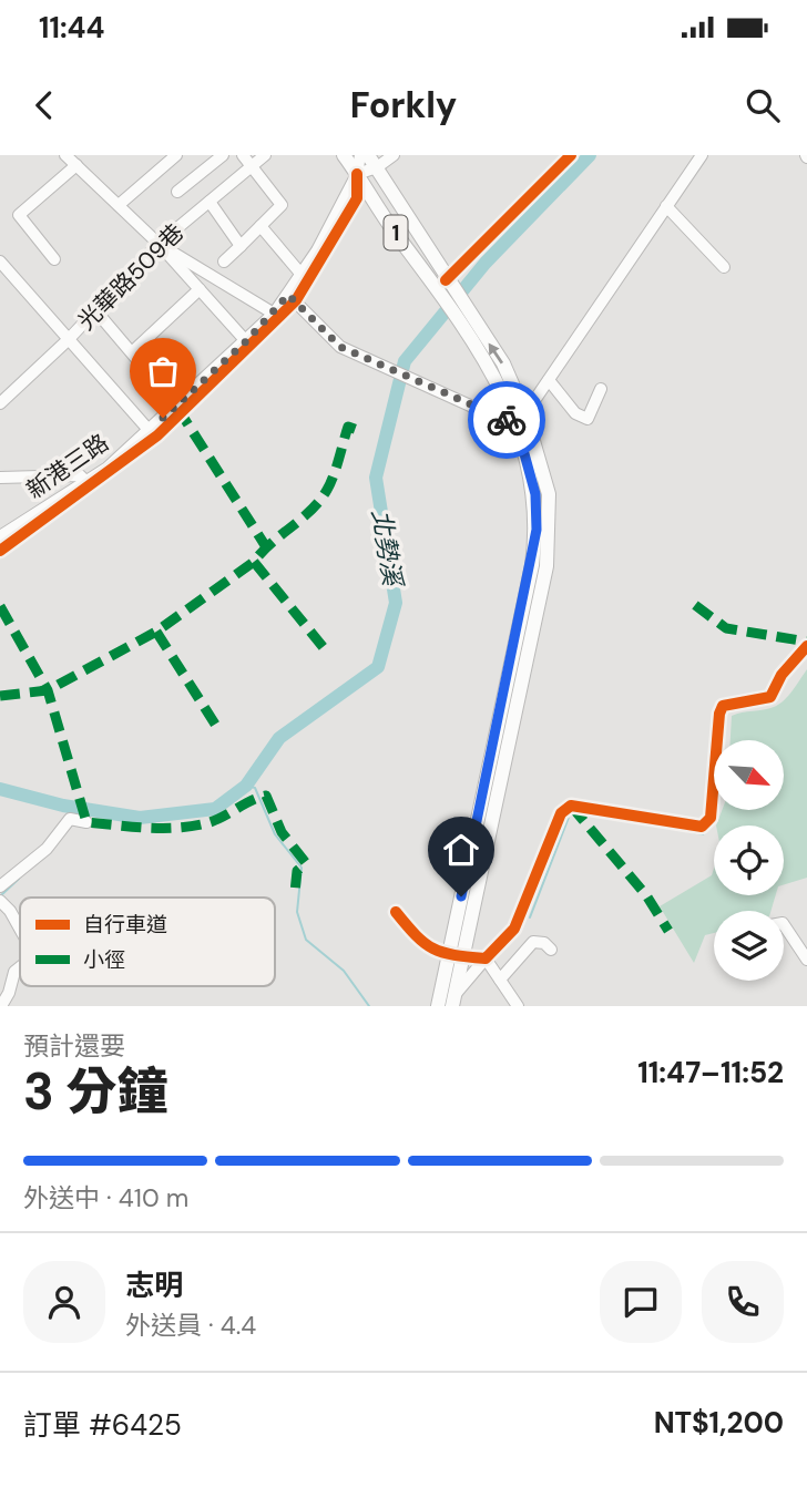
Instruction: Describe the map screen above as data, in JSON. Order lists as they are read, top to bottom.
{
  "streets": {
    "main road": ["1"],
    "street": ["光華路509巷", "新港三路"]
  },
  "crossings": [
    ["1", "新港三路"]
  ],
  "water": ["北勢溪"],
  "legend": ["自行車道", "小徑"],
  "north": "bottom right",
  "page": {
    "status": "11:44",
    "header": "Forkly",
    "heading": ["3 分鐘", "預計還要", "11:47–11:52"],
    "panel": [
      "志明",
      "外送員 · 4.4",
      "訂單 #6425",
      "NT$1,200"
    ],
    "bar": "外送中 · 410 m"
  }
}
